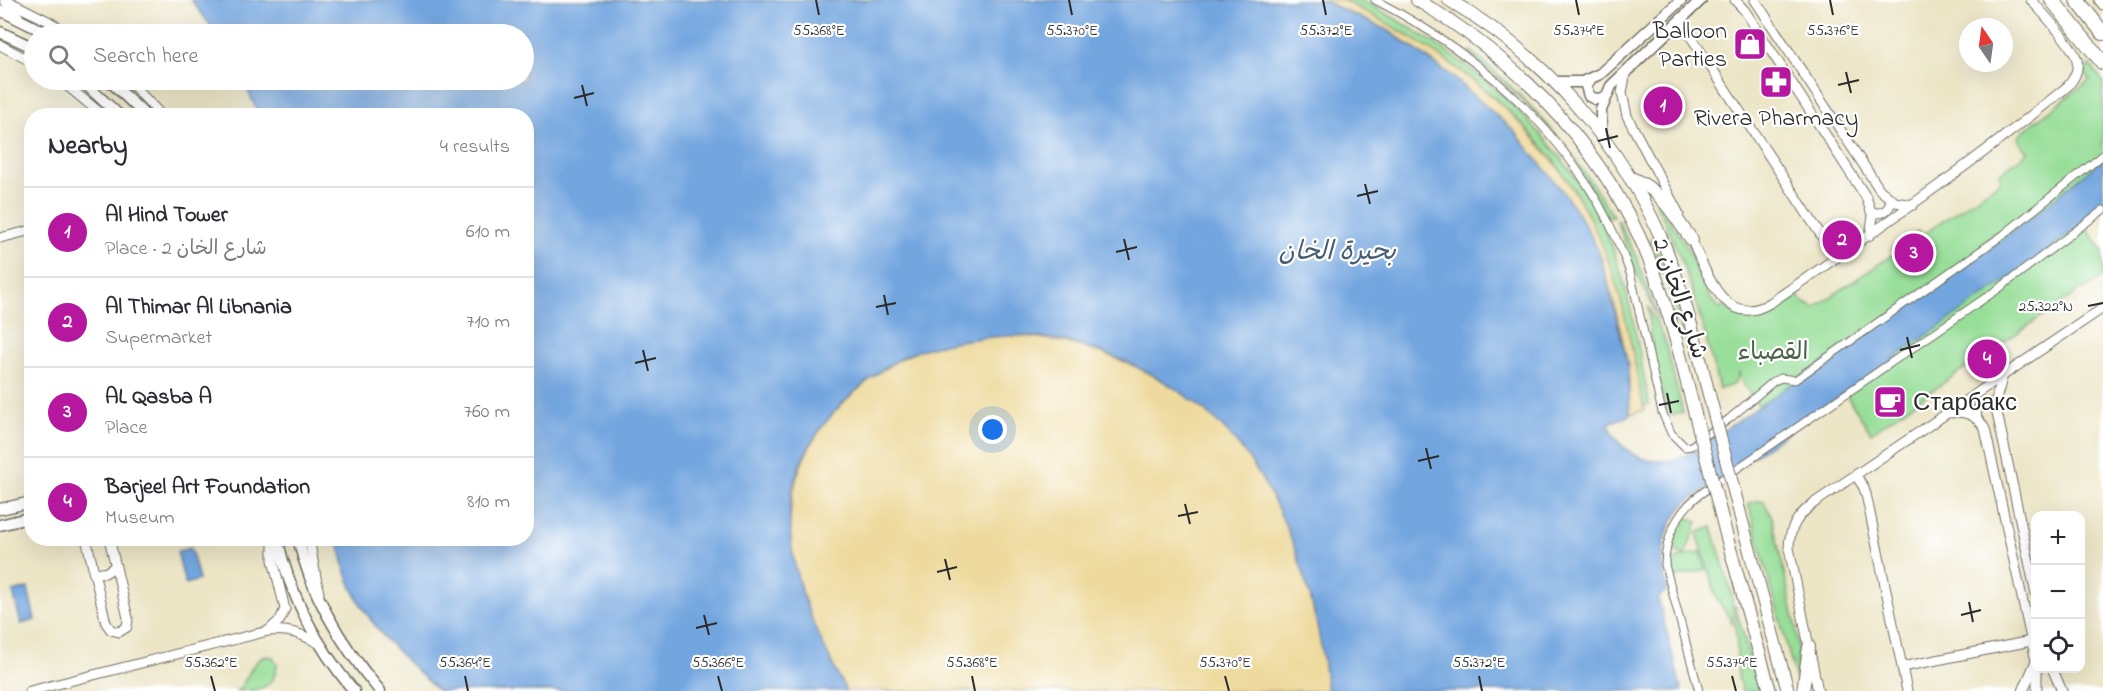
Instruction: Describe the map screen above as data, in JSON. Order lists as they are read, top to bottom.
{
  "streets": {
    "main road": ["شارع الخان 2"]
  },
  "water": ["بحيرة الخان"],
  "parks": ["القصباء"],
  "places": {
    "shop": ["Balloon Parties"],
    "pharmacy": ["Rivera Pharmacy"],
    "cafe": ["Старбакс"]
  },
  "north": "top",
  "page": {
    "search": "Search here",
    "pins": [
      "1",
      "2",
      "3",
      "4"
    ],
    "heading": ["Nearby", "4 results"],
    "list": [
      {
        "mark": "1",
        "name": "Al Hind Tower",
        "note": "Place · شارع الخان 2",
        "value": "610 m"
      },
      {
        "mark": "2",
        "name": "Al Thimar Al Libnania",
        "note": "Supermarket",
        "value": "710 m"
      },
      {
        "mark": "3",
        "name": "AL Qasba A",
        "note": "Place",
        "value": "760 m"
      },
      {
        "mark": "4",
        "name": "Barjeel Art Foundation",
        "note": "Museum",
        "value": "810 m"
      }
    ],
    "map_buttons": ["+", "−"]
  },
  "coordinates": [
    "55.368°E",
    "55.370°E",
    "55.372°E",
    "55.374°E",
    "55.376°E",
    "25.322°N",
    "55.362°E",
    "55.364°E",
    "55.366°E"
  ]
}
